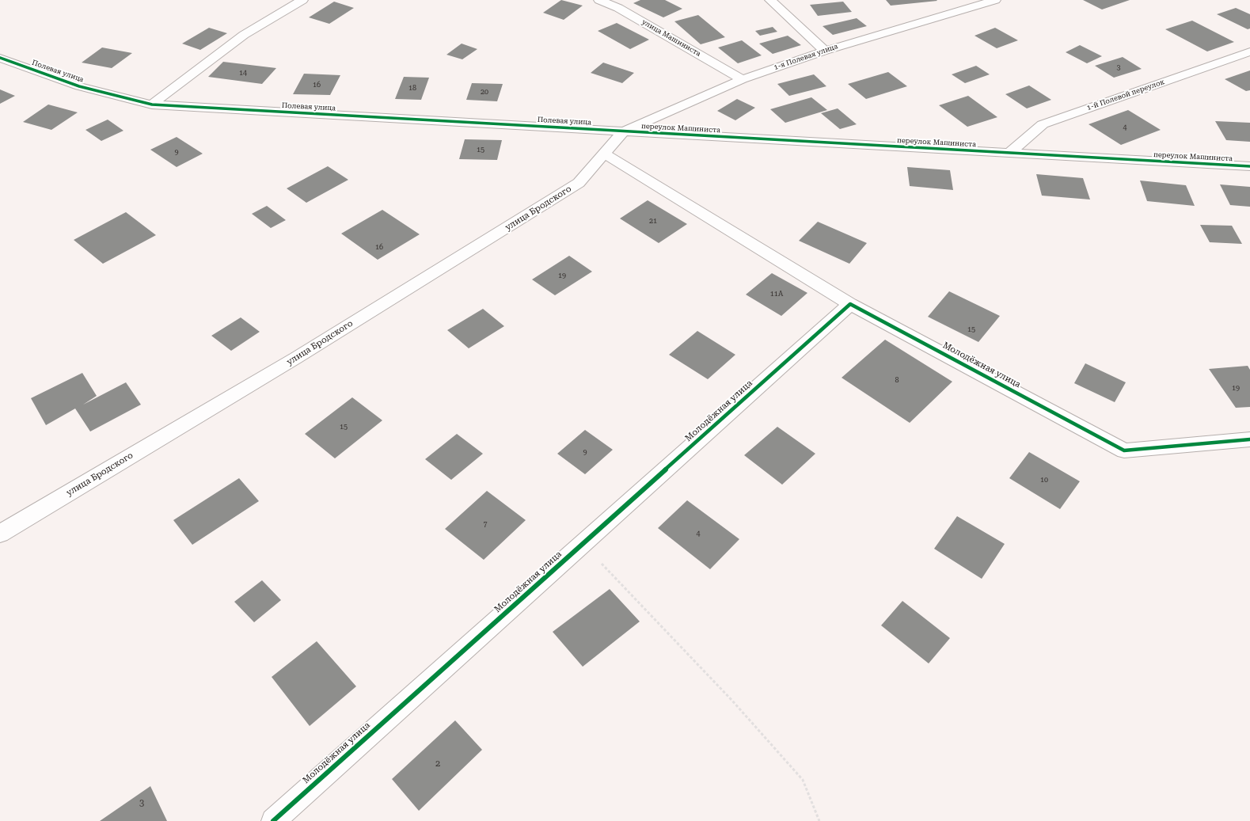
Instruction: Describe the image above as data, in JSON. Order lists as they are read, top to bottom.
{
  "streets": {
    "street": [
      "улица Машиниста",
      "1-я Полевая улица",
      "Полевая улица",
      "1-й Полевой переулок",
      "переулок Машиниста",
      "улица Бродского",
      "Молодёжная улица"
    ]
  },
  "crossings": [
    ["улица Машиниста", "1-я Полевая улица"],
    ["1-я Полевая улица", "Полевая улица"],
    ["1-я Полевая улица", "переулок Машиниста"],
    ["1-я Полевая улица", "улица Бродского"],
    ["Полевая улица", "переулок Машиниста"],
    ["Полевая улица", "улица Бродского"],
    ["1-й Полевой переулок", "переулок Машиниста"],
    ["переулок Машиниста", "улица Бродского"]
  ],
  "house_numbers": [
    "3",
    "14",
    "16",
    "18",
    "20",
    "4",
    "15",
    "9",
    "21",
    "16",
    "19",
    "11А",
    "15",
    "8",
    "19",
    "15",
    "9",
    "10",
    "7",
    "4",
    "2",
    "3"
  ]
}
